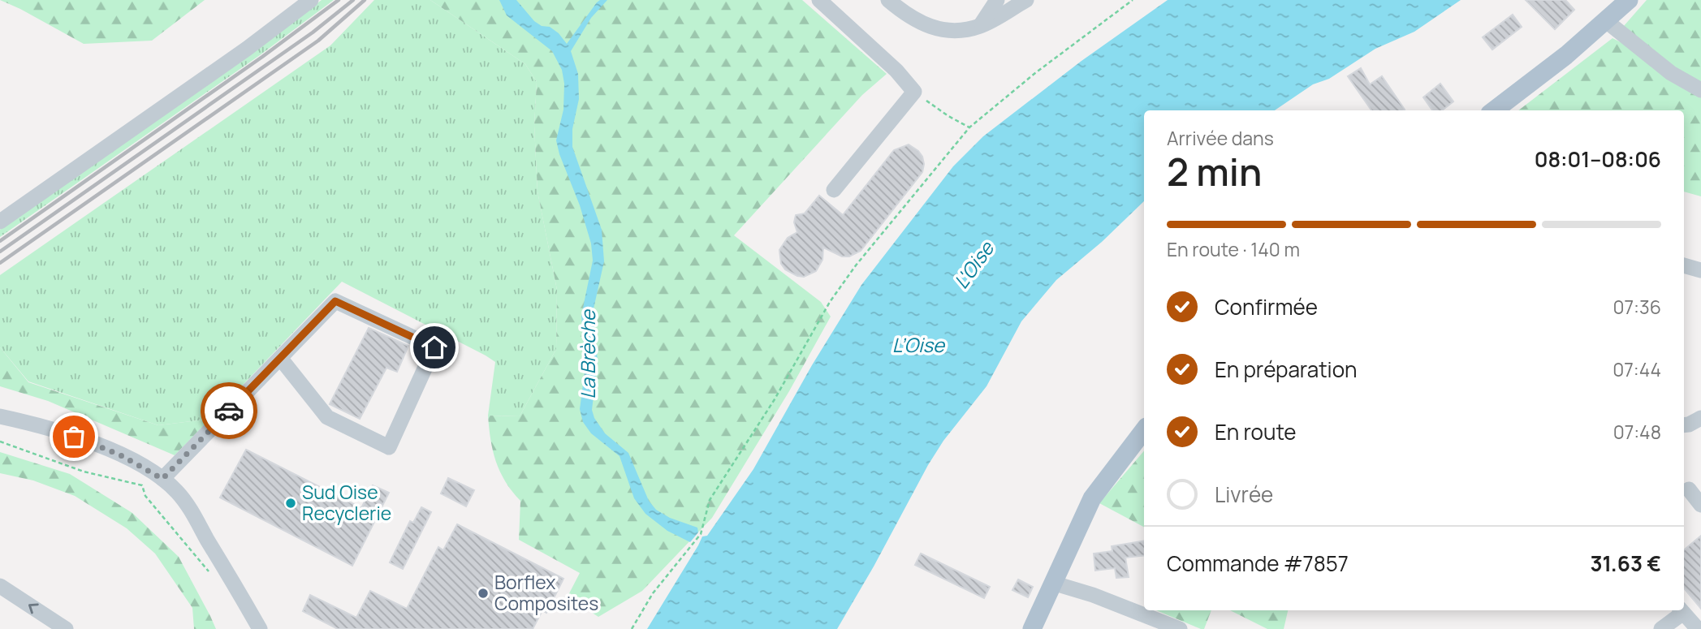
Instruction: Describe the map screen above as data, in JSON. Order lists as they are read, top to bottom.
{
  "water": ["L'Oise", "L’Oise", "La Brèche"],
  "places": ["Sud Oise Recyclerie", "Borflex Composites"],
  "page": {
    "heading": ["2 min", "Arrivée dans", "08:01–08:06"],
    "panel": ["Commande #7857", "31.63 €"],
    "bar": "En route · 140 m",
    "list": [
      ["Confirmée", "07:36"],
      ["En préparation", "07:44"],
      ["En route", "07:48"],
      "Livrée"
    ]
  }
}
